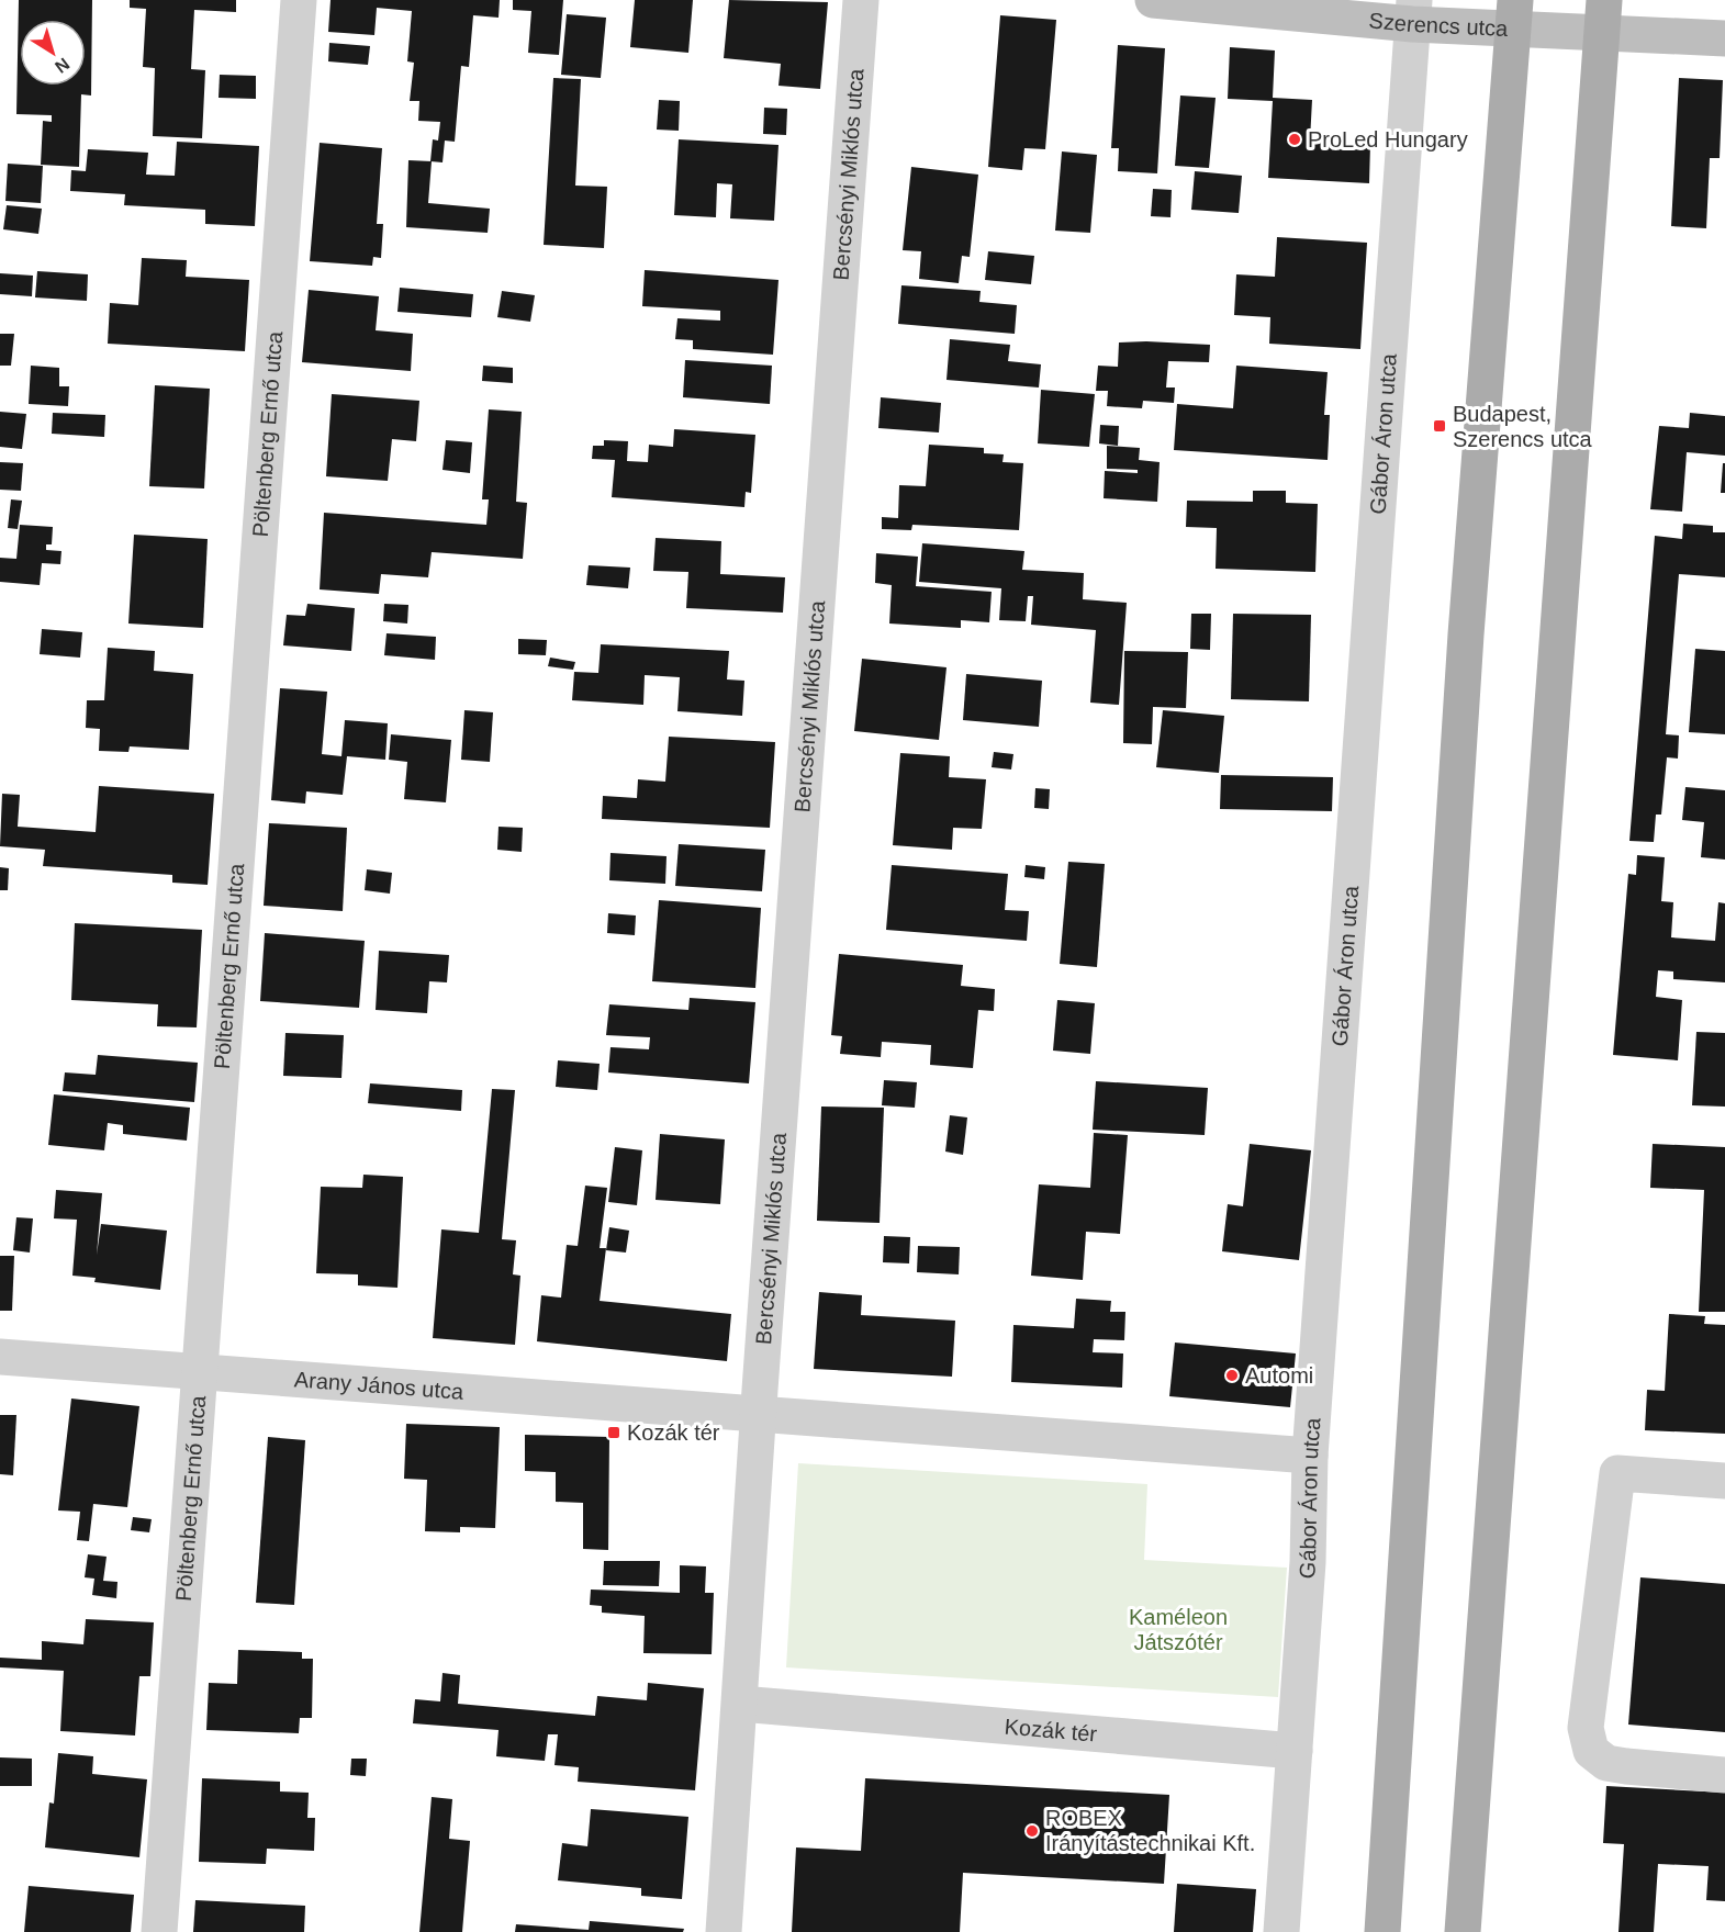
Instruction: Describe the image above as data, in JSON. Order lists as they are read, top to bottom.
{
  "streets": {
    "street": [
      "Szerencs utca",
      "Bercsényi Miklós utca",
      "Pöltenberg Ernő utca",
      "Gábor Áron utca",
      "Arany János utca",
      "Kozák tér"
    ]
  },
  "crossings": [
    ["Szerencs utca", "Gábor Áron utca"],
    ["Bercsényi Miklós utca", "Arany János utca"],
    ["Pöltenberg Ernő utca", "Arany János utca"],
    ["Gábor Áron utca", "Kozák tér"]
  ],
  "parks": ["Kaméleon Játszótér"],
  "places": {
    "other": ["ProLed Hungary", "Automi", "ROBEX Irányítástechnikai Kft."],
    "transit": ["Budapest, Szerencs utca", "Kozák tér"]
  },
  "north": "bottom right"
}
